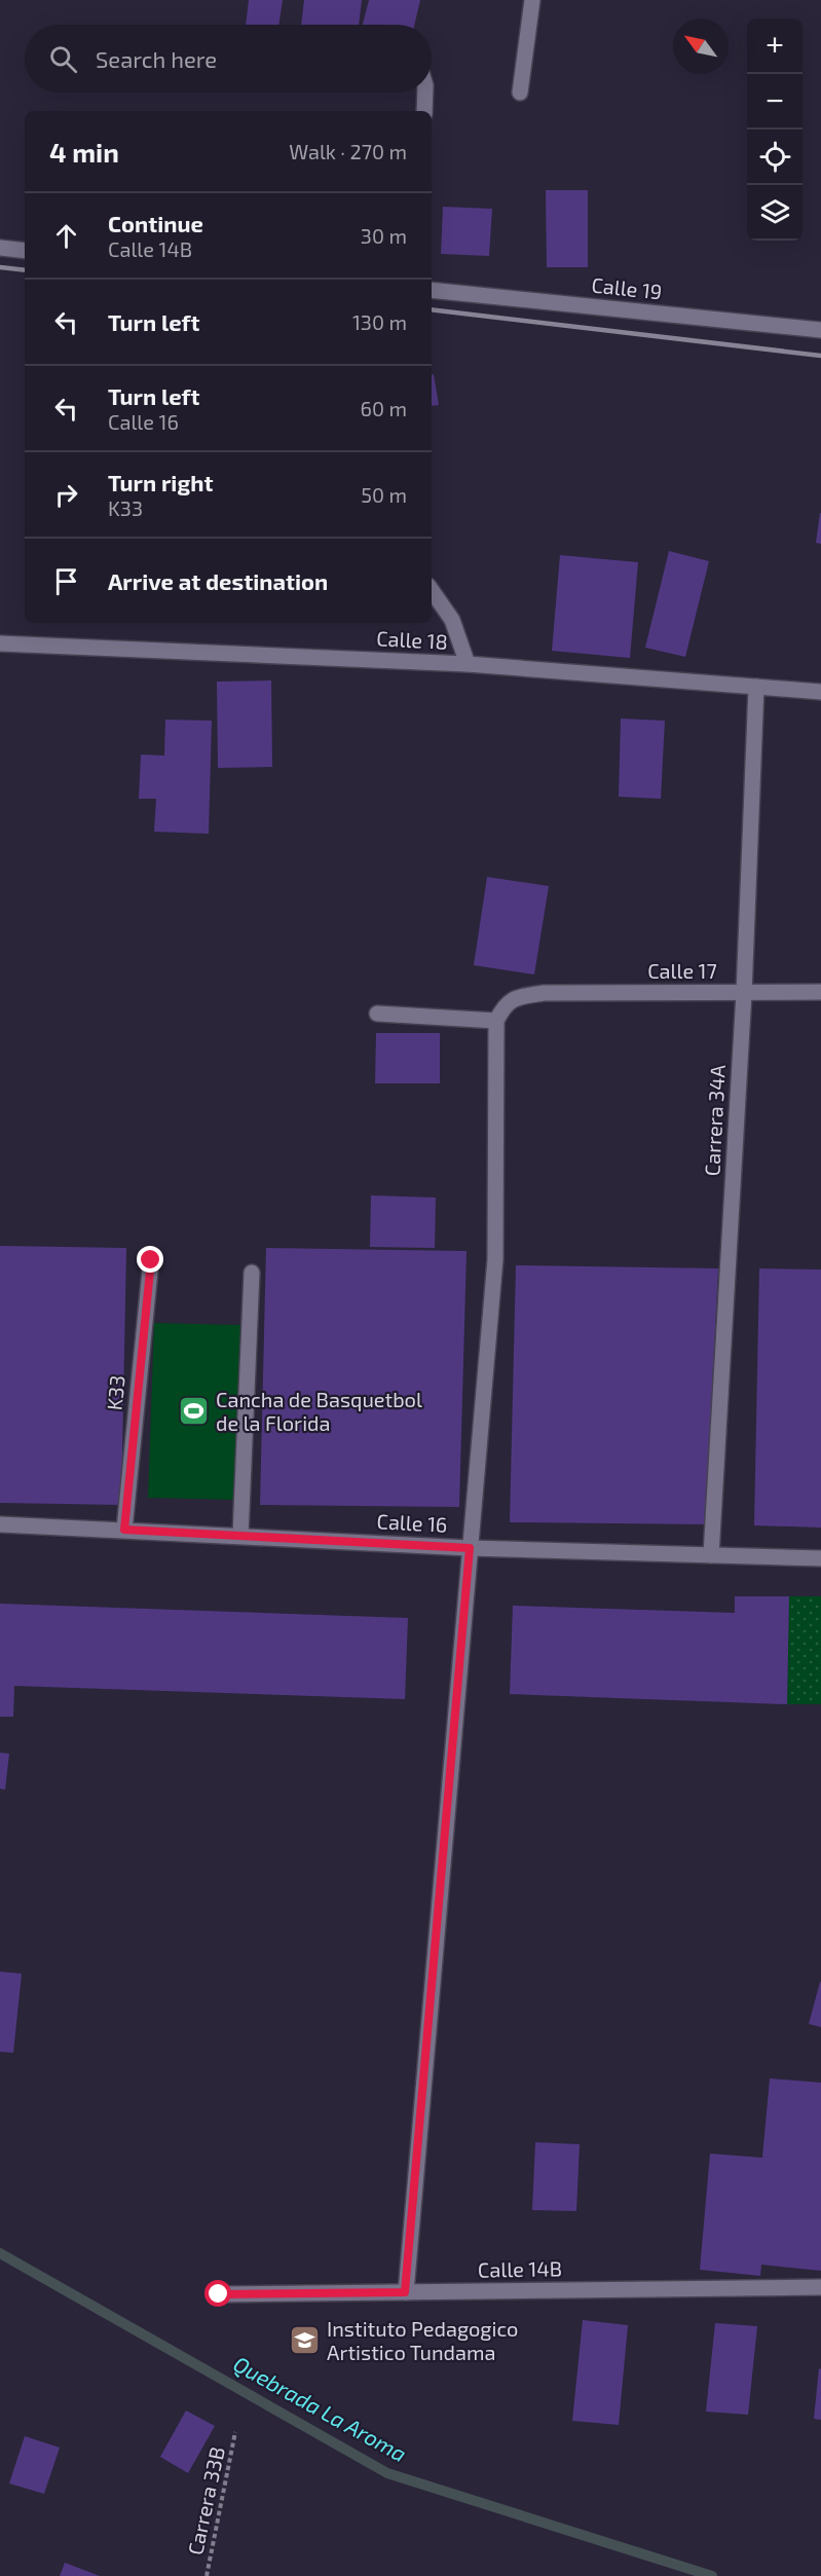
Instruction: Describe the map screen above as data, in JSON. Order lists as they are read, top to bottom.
{
  "streets": {
    "street": [
      "Calle 19",
      "Calle 18",
      "Calle 17",
      "Carrera 34A",
      "K33",
      "Calle 16",
      "Calle 14B"
    ],
    "path": ["Carrera 33B"]
  },
  "crossings": [
    ["Calle 18", "Carrera 34A"],
    ["Calle 17", "Carrera 34A"],
    ["Carrera 34A", "Calle 16"],
    ["K33", "Calle 16"]
  ],
  "water": ["Quebrada La Aroma"],
  "places": {
    "sports": ["Cancha de Basquetbol de la Florida"],
    "school or university": ["Instituto Pedagogico Artistico Tundama"]
  },
  "north": "top left",
  "page": {
    "map_buttons": ["+", "−"],
    "search": "Search here",
    "heading": ["4 min", "Walk · 270 m"],
    "list": [
      ["Continue", "Calle 14B", "30 m"],
      ["Turn left", "130 m"],
      ["Turn left", "Calle 16", "60 m"],
      ["Turn right", "K33", "50 m"],
      "Arrive at destination"
    ]
  }
}
